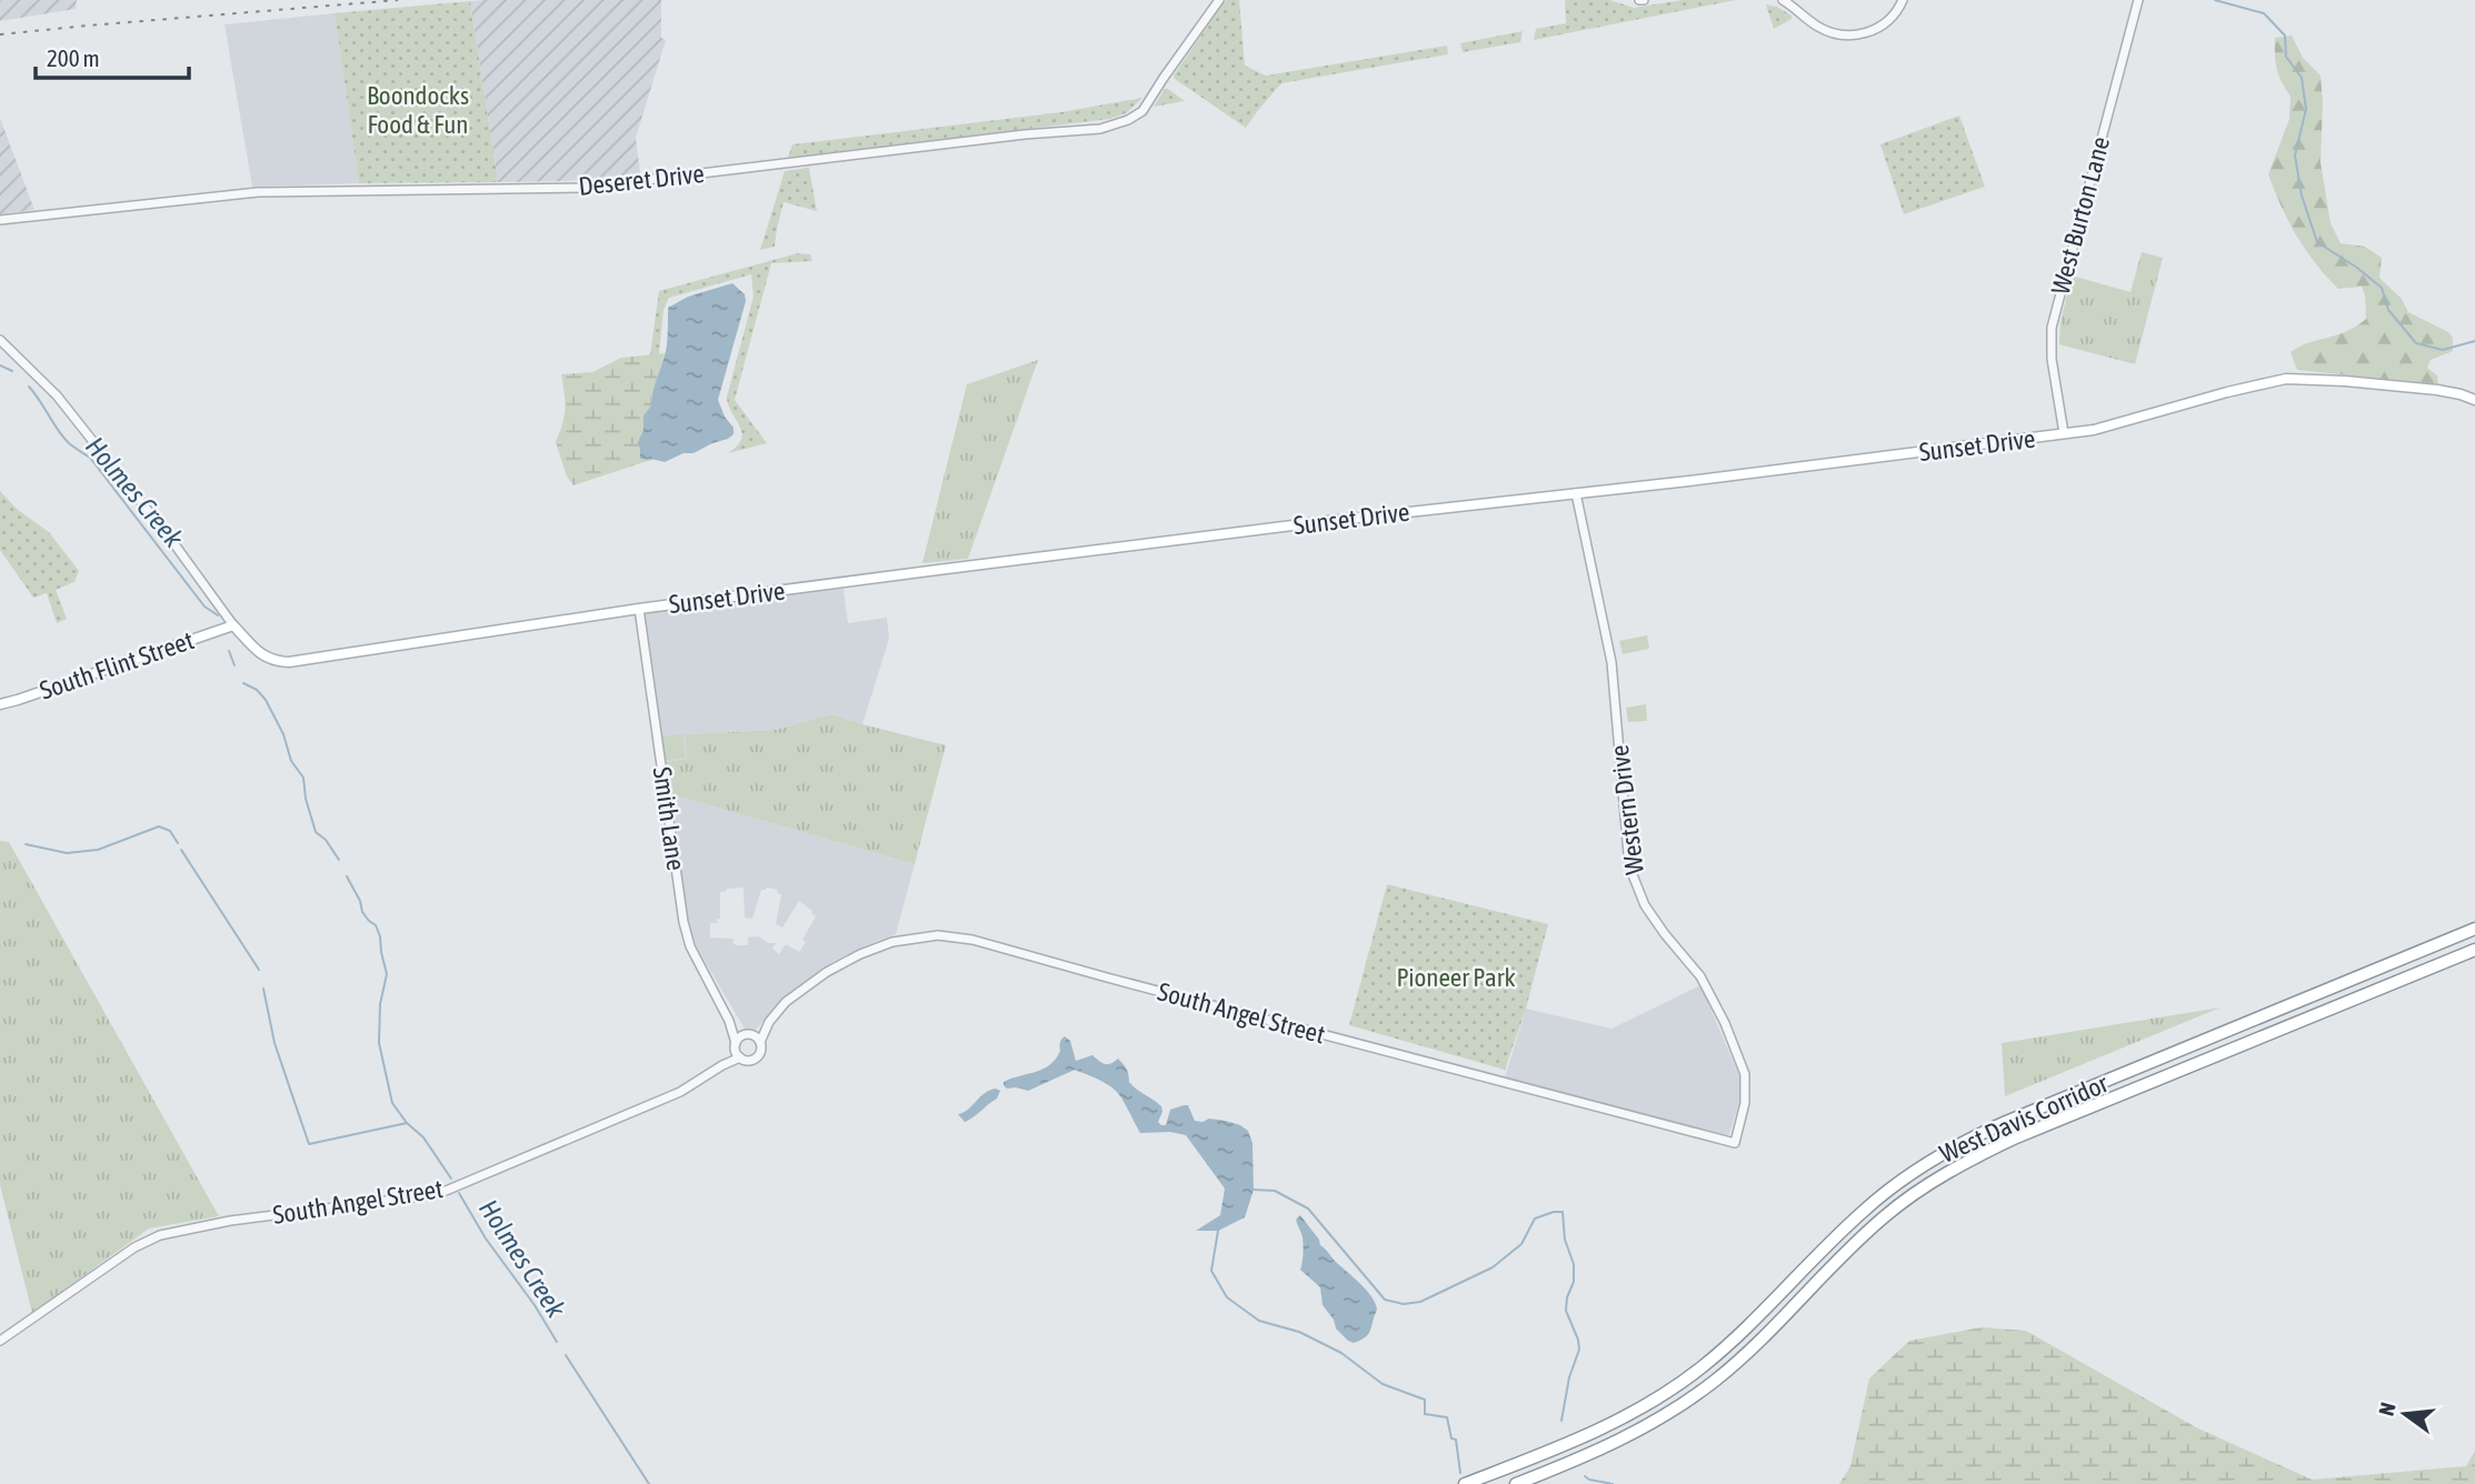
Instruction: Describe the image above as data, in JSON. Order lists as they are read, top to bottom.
{
  "streets": {
    "highway": ["West Davis Corridor"],
    "main road": ["Sunset Drive", "South Flint Street"],
    "street": [
      "Deseret Drive",
      "West Burton Lane",
      "Western Drive",
      "Smith Lane",
      "South Angel Street"
    ]
  },
  "crossings": [
    ["West Burton Lane", "Sunset Drive"],
    ["Sunset Drive", "South Flint Street"],
    ["Sunset Drive", "Western Drive"],
    ["Sunset Drive", "Smith Lane"],
    ["Western Drive", "South Angel Street"],
    ["Smith Lane", "South Angel Street"]
  ],
  "water": ["Holmes Creek"],
  "parks": ["Boondocks Food & Fun", "Pioneer Park"],
  "scale_bar": "200 m",
  "north": "left"
}
